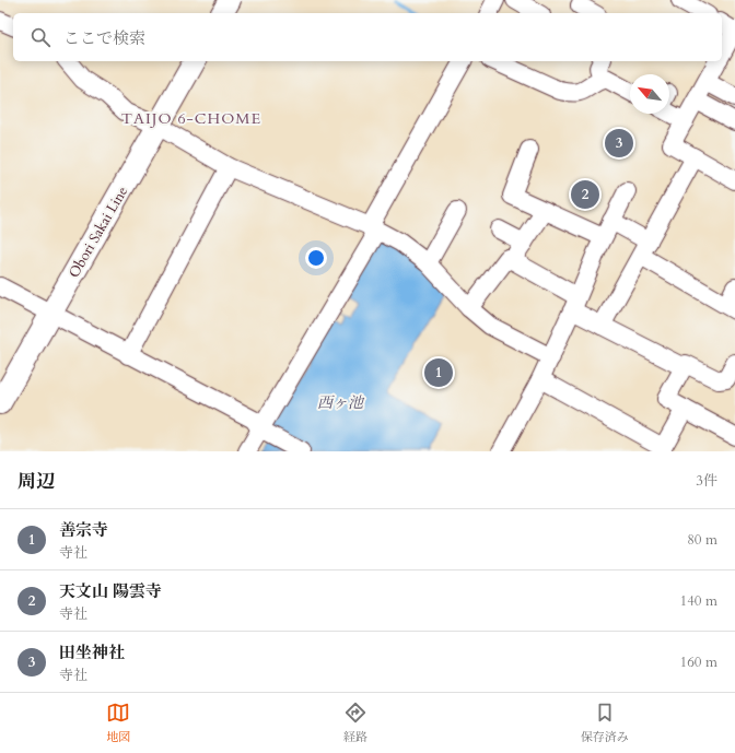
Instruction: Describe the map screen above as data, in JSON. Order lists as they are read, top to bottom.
{
  "streets": {
    "main road": ["Obori Sakai Line"]
  },
  "districts": ["TAIJO 6-CHOME"],
  "water": ["西ヶ池"],
  "north": "top left",
  "page": {
    "search": "ここで検索",
    "pins": ["3", "2", "1"],
    "heading": ["周辺", "3件"],
    "list": [
      {
        "mark": "1",
        "name": "善宗寺",
        "note": "寺社",
        "value": "80 m"
      },
      {
        "mark": "2",
        "name": "天文山 陽雲寺",
        "note": "寺社",
        "value": "140 m"
      },
      {
        "mark": "3",
        "name": "田坐神社",
        "note": "寺社",
        "value": "160 m"
      }
    ],
    "nav": ["地図", "経路", "保存済み"]
  }
}
